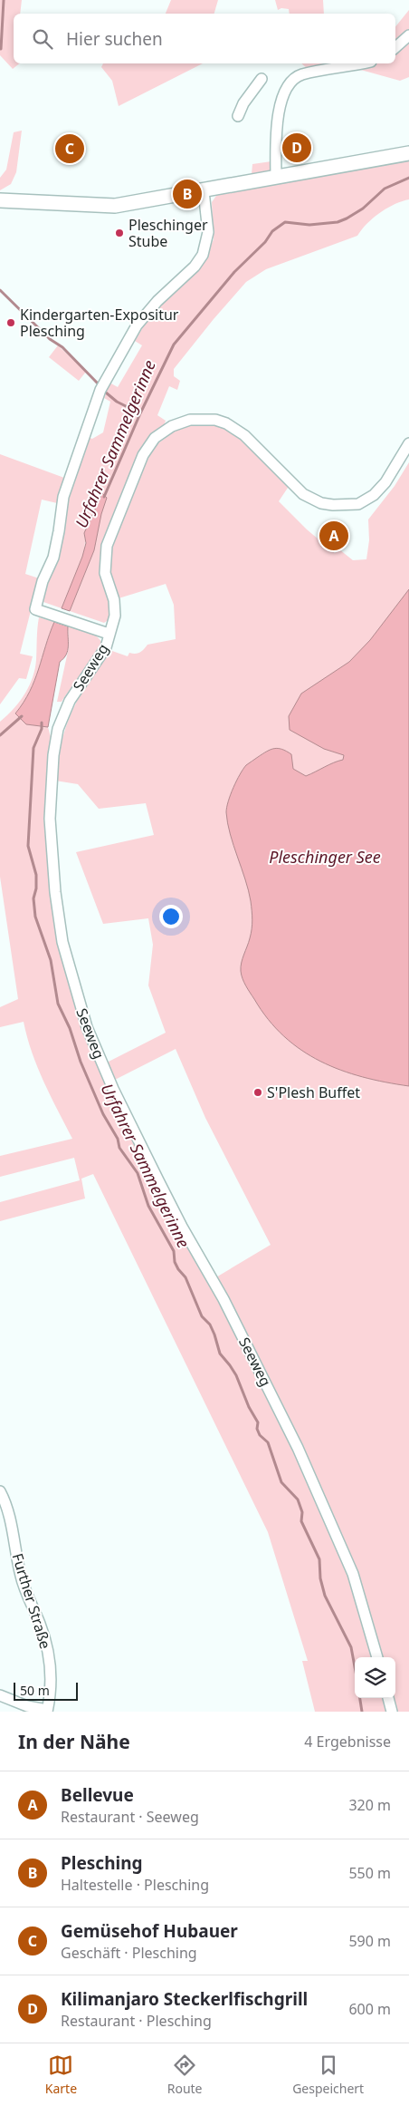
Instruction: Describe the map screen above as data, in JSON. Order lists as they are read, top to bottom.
{
  "streets": {
    "street": ["Seeweg", "Further Straße"]
  },
  "water": ["Urfahrer Sammelgerinne", "Pleschinger See"],
  "places": ["Pleschinger Stube", "Kindergarten-Expositur Plesching", "S'Plesh Buffet"],
  "scale_bar": "50 m",
  "page": {
    "search": "Hier suchen",
    "pins": [
      "D",
      "C",
      "B",
      "A"
    ],
    "scale": "50 m",
    "heading": ["In der Nähe", "4 Ergebnisse"],
    "list": [
      {
        "mark": "A",
        "name": "Bellevue",
        "note": "Restaurant · Seeweg",
        "value": "320 m"
      },
      {
        "mark": "B",
        "name": "Plesching",
        "note": "Haltestelle · Plesching",
        "value": "550 m"
      },
      {
        "mark": "C",
        "name": "Gemüsehof Hubauer",
        "note": "Geschäft · Plesching",
        "value": "590 m"
      },
      {
        "mark": "D",
        "name": "Kilimanjaro Steckerlfischgrill",
        "note": "Restaurant · Plesching",
        "value": "600 m"
      }
    ],
    "nav": ["Karte", "Route", "Gespeichert"]
  }
}
